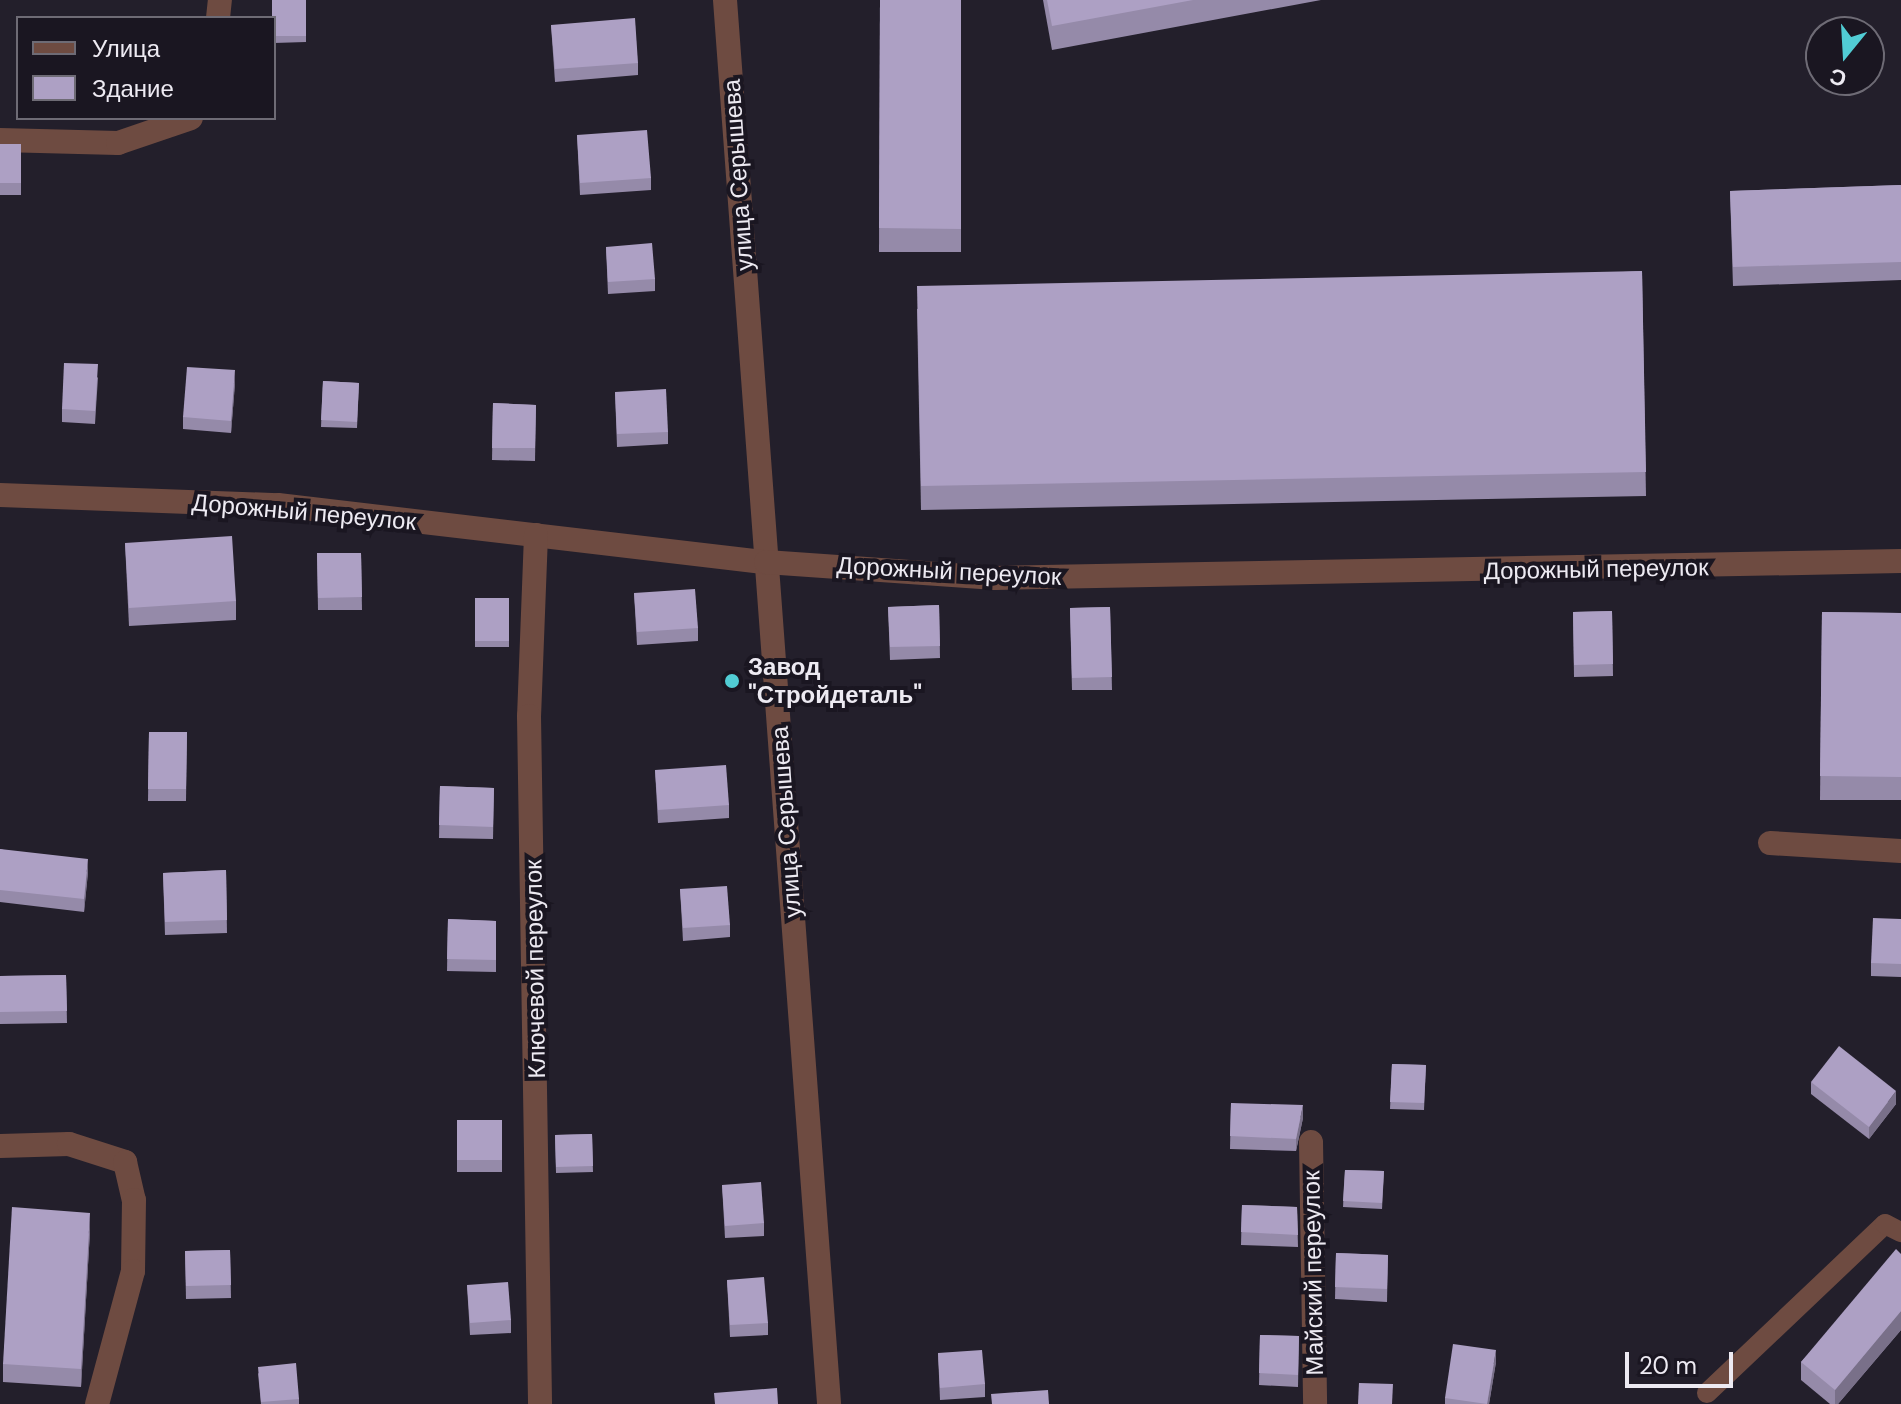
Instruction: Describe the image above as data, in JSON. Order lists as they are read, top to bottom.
{
  "streets": {
    "street": [
      "улица Серышева",
      "Дорожный переулок",
      "Ключевой переулок",
      "Майский переулок"
    ]
  },
  "crossings": [
    ["улица Серышева", "Дорожный переулок"],
    ["Дорожный переулок", "Ключевой переулок"]
  ],
  "places": ["Завод \"Стройдеталь\""],
  "legend": ["Улица", "Здание"],
  "scale_bar": "20 m",
  "north": "bottom"
}
